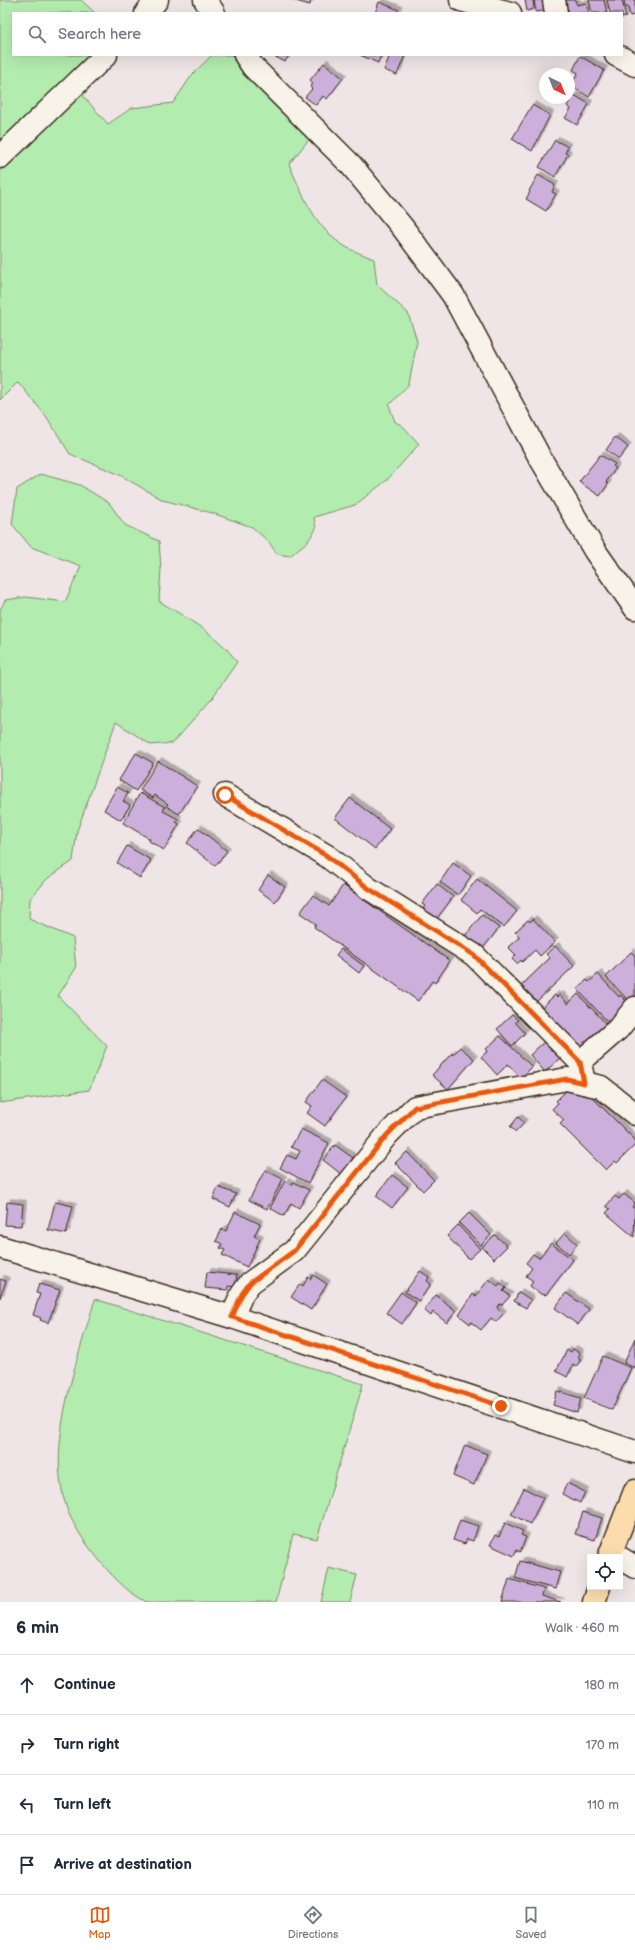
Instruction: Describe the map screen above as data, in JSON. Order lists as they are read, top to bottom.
{
  "north": "bottom right",
  "page": {
    "search": "Search here",
    "heading": ["6 min", "Walk · 460 m"],
    "list": [
      ["Continue", "180 m"],
      ["Turn right", "170 m"],
      ["Turn left", "110 m"],
      "Arrive at destination"
    ],
    "nav": ["Map", "Directions", "Saved"]
  }
}
